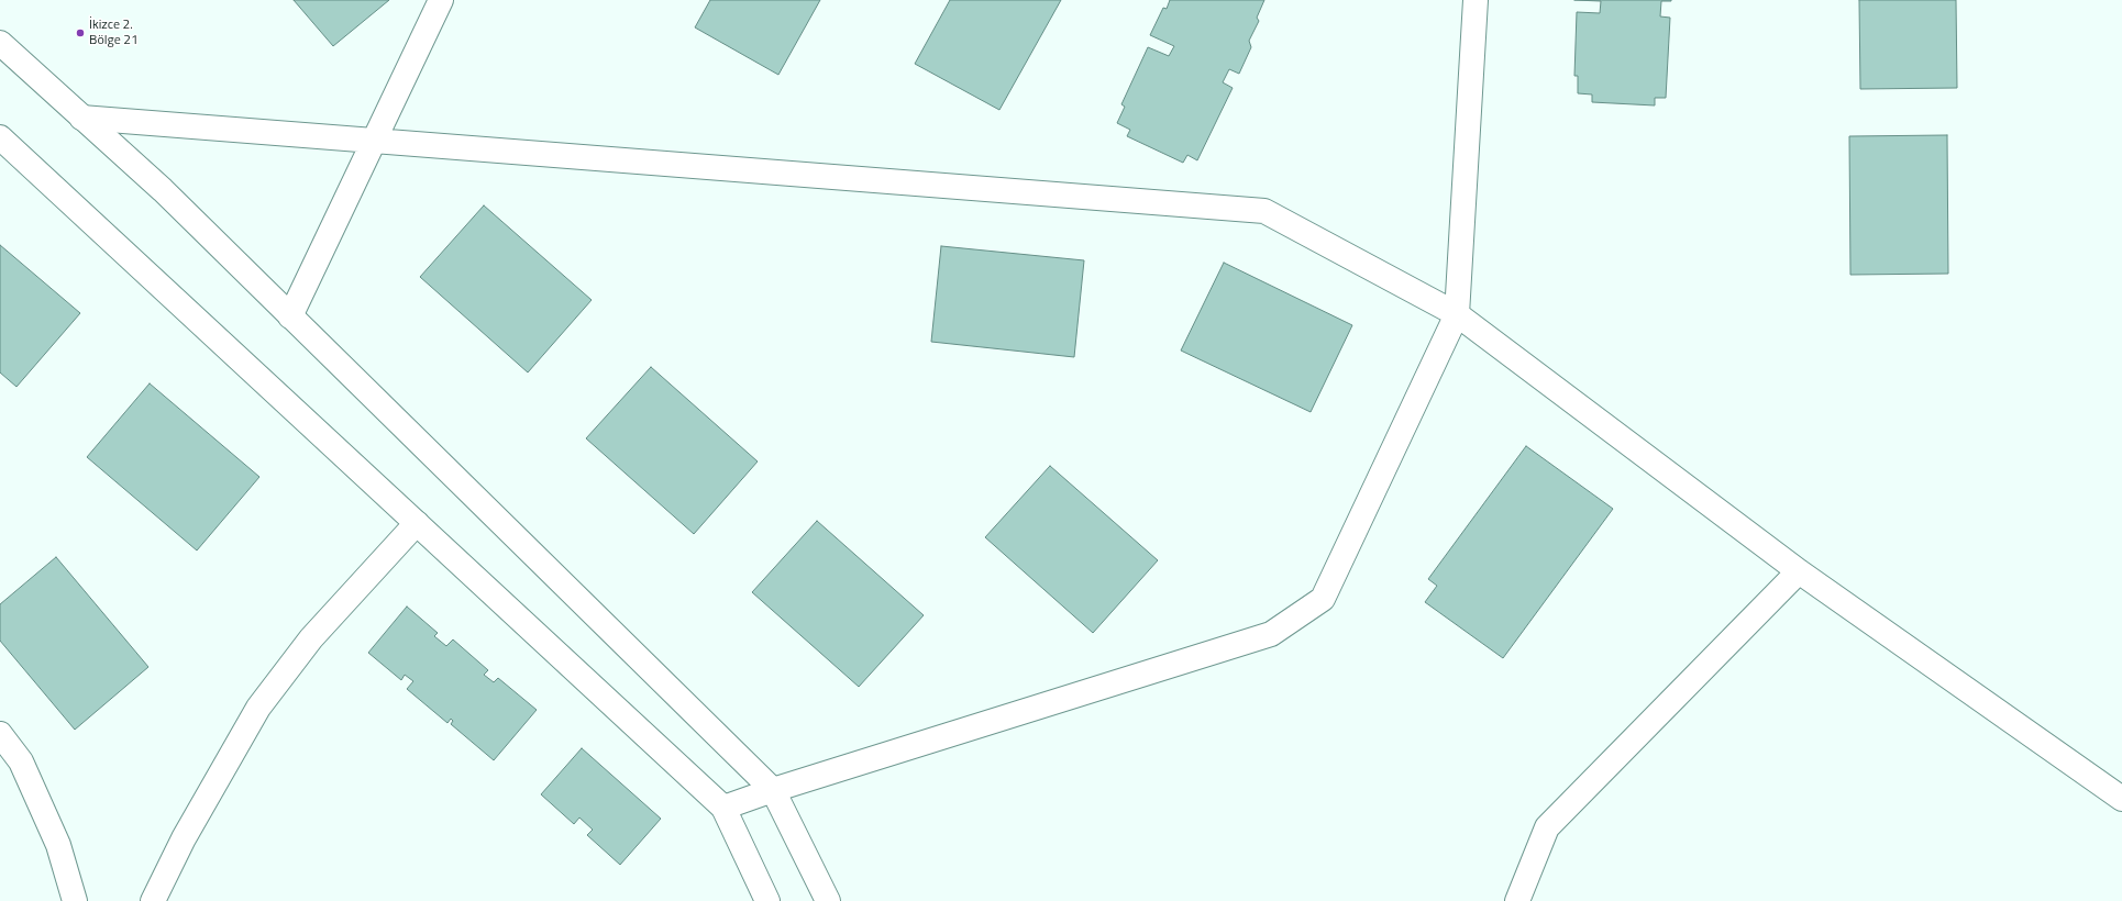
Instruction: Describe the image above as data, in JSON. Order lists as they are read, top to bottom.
{
  "places": ["İkizce 2. Bölge 21"]
}
